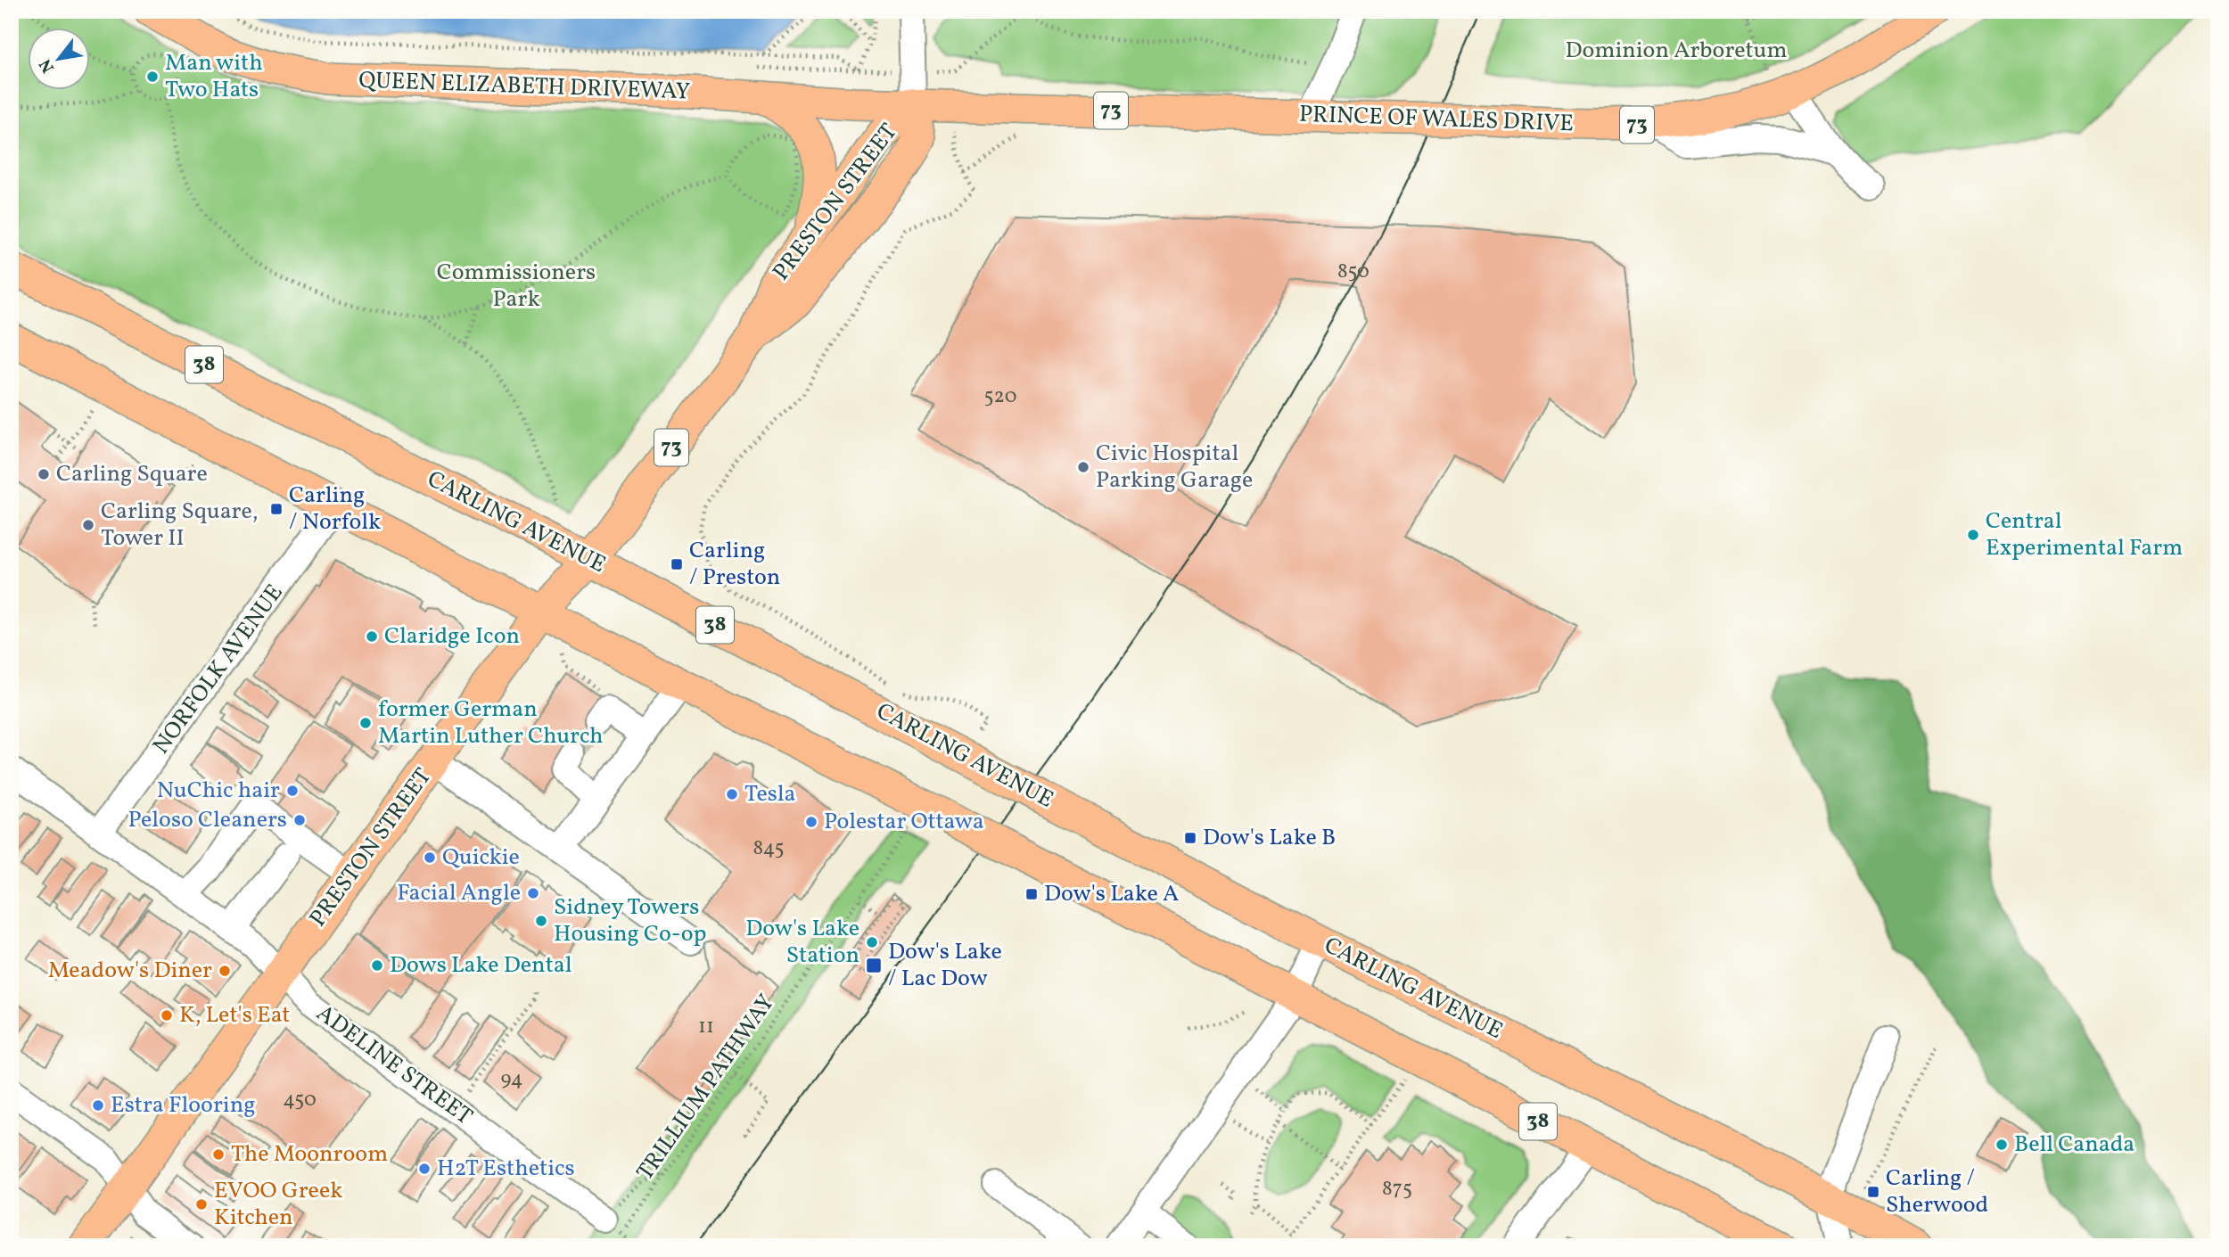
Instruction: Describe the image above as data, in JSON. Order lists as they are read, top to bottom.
{
  "streets": {
    "main road": [
      "QUEEN ELIZABETH DRIVEWAY",
      "73",
      "PRINCE OF WALES DRIVE",
      "PRESTON STREET",
      "38",
      "CARLING AVENUE"
    ],
    "street": ["NORFOLK AVENUE", "ADELINE STREET"],
    "path": ["TRILLIUM PATHWAY"]
  },
  "crossings": [
    ["QUEEN ELIZABETH DRIVEWAY", "PRINCE OF WALES DRIVE"],
    ["QUEEN ELIZABETH DRIVEWAY", "PRESTON STREET"],
    ["PRINCE OF WALES DRIVE", "PRESTON STREET"],
    ["PRESTON STREET", "38"],
    ["PRESTON STREET", "CARLING AVENUE"],
    ["PRESTON STREET", "ADELINE STREET"],
    ["38", "NORFOLK AVENUE"],
    ["NORFOLK AVENUE", "ADELINE STREET"],
    ["ADELINE STREET", "TRILLIUM PATHWAY"]
  ],
  "parks": ["Dominion Arboretum", "Commissioners Park"],
  "places": {
    "other": [
      "Man with Two Hats",
      "Civic Hospital Parking Garage",
      "Carling Square",
      "Carling Square, Tower II",
      "Central Experimental Farm",
      "Claridge Icon",
      "former German Martin Luther Church",
      "NuChic hair",
      "Tesla",
      "Peloso Cleaners",
      "Polestar Ottawa",
      "Quickie",
      "Facial Angle",
      "Sidney Towers Housing Co-op",
      "Dow's Lake Station",
      "Dows Lake Dental",
      "Meadow's Diner",
      "K, Let's Eat",
      "Estra Flooring",
      "Bell Canada",
      "The Moonroom",
      "H2T Esthetics",
      "EVOO Greek Kitchen"
    ],
    "transit": [
      "Carling / Norfolk",
      "Carling / Preston",
      "Dow's Lake B",
      "Dow's Lake A",
      "Dow's Lake / Lac Dow",
      "Carling / Sherwood"
    ]
  },
  "house_numbers": [
    "850",
    "520",
    "845",
    "11",
    "94",
    "450",
    "875"
  ],
  "north": "bottom left"
}
